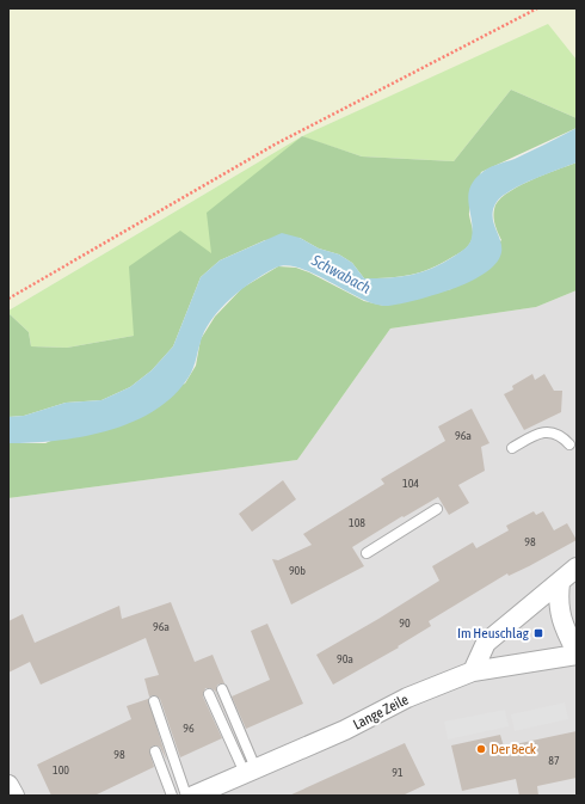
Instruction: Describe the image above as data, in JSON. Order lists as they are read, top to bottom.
{
  "streets": {
    "street": ["Lange Zeile"]
  },
  "water": ["Schwabach"],
  "places": {
    "transit": ["Im Heuschlag"],
    "other": ["Der Beck"]
  },
  "house_numbers": [
    "96a",
    "104",
    "108",
    "98",
    "90b",
    "90",
    "96a",
    "90a",
    "96",
    "98",
    "87",
    "100",
    "91"
  ]
}
